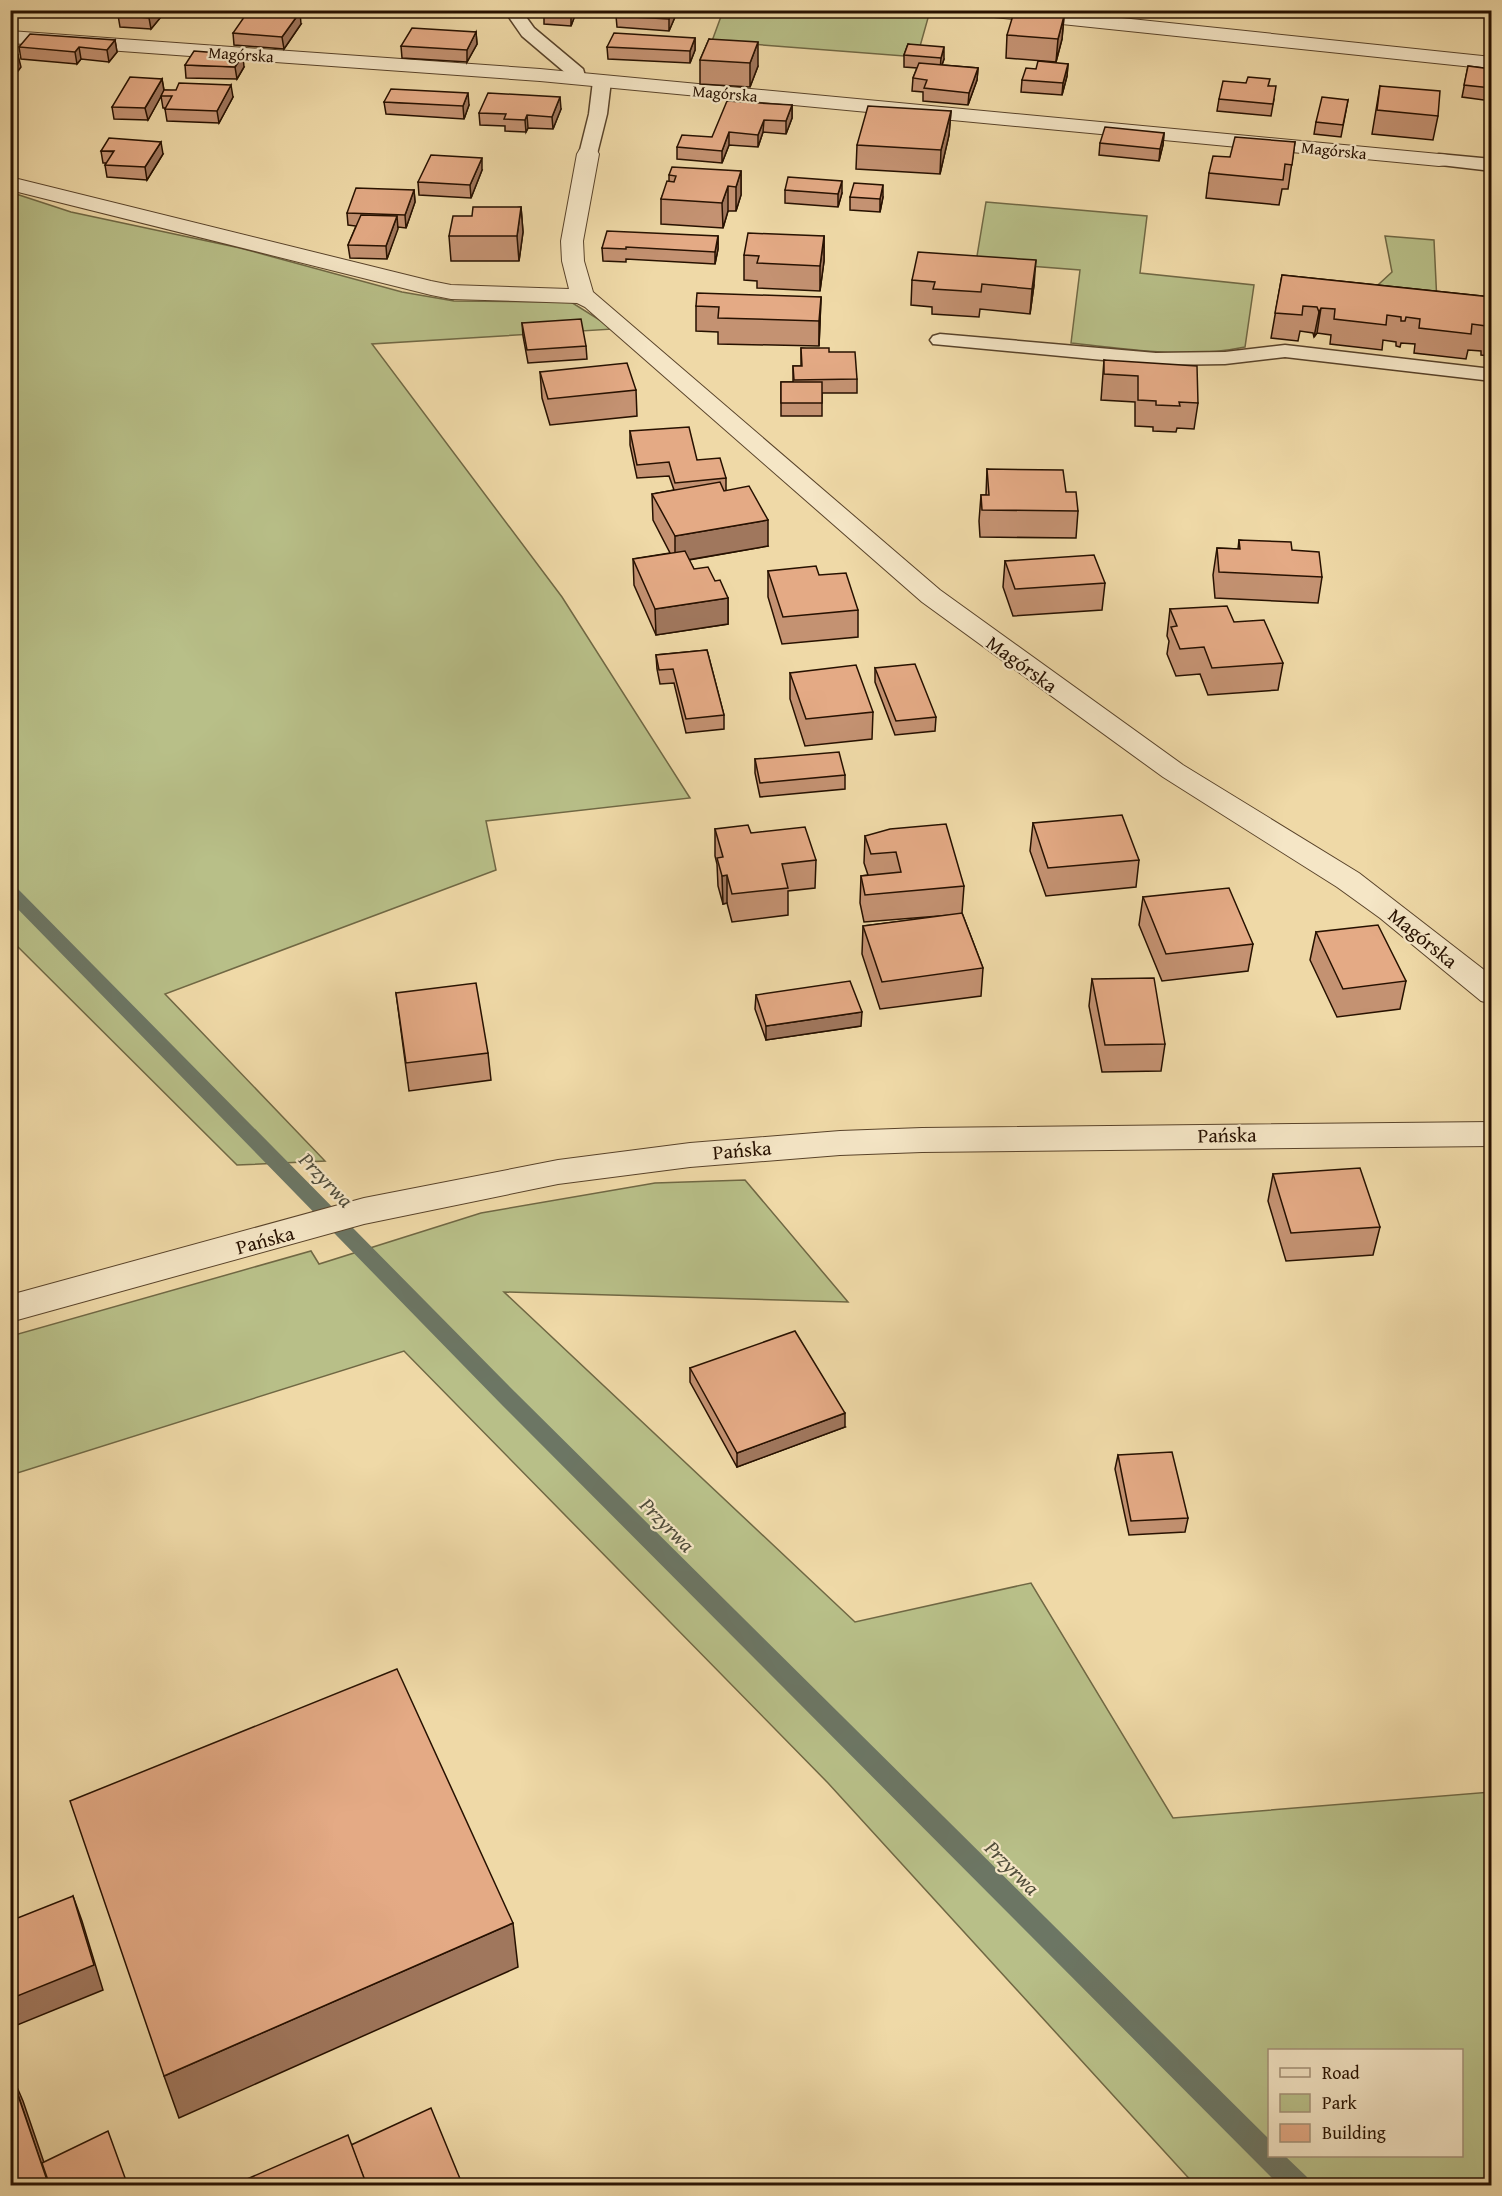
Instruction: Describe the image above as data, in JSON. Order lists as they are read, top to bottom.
{
  "streets": {
    "street": ["Magórska", "Pańska"]
  },
  "water": ["Przyrwa"],
  "legend": ["Road", "Park", "Building"]
}
